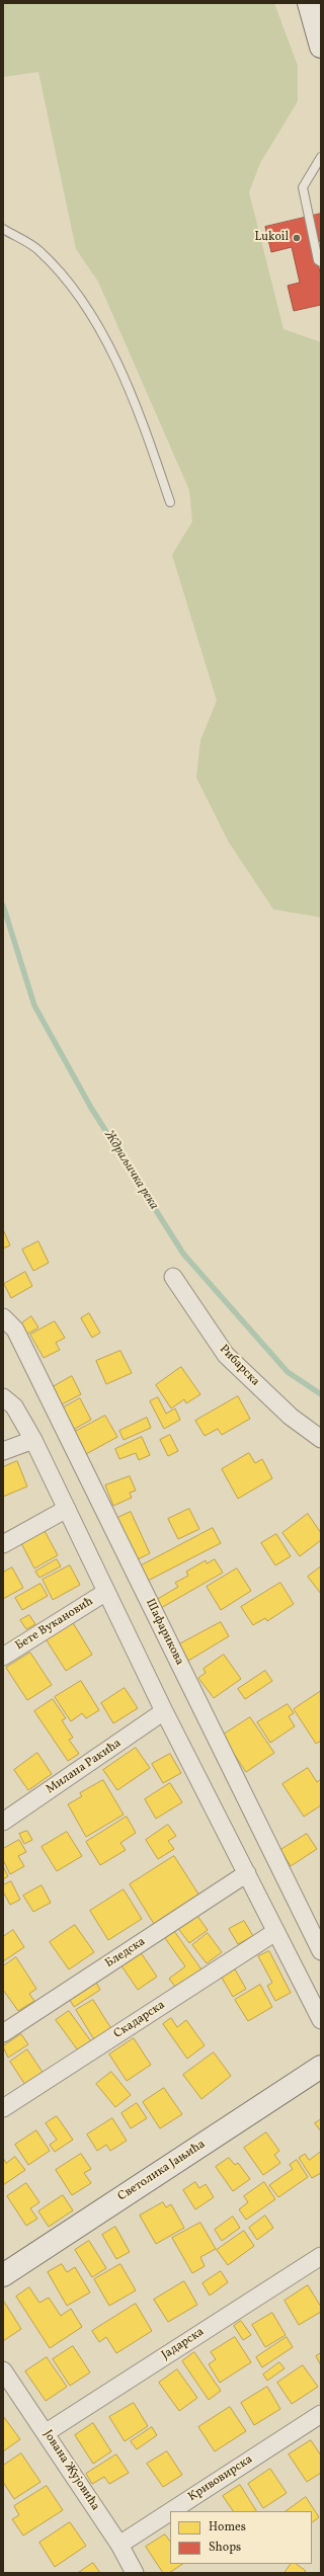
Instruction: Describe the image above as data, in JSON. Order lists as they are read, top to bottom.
{
  "streets": {
    "street": [
      "Рибарска",
      "Бете Вукановић",
      "Шафарикова",
      "Милана Ракића",
      "Бледска",
      "Скадарска",
      "Светолика Јањића",
      "Јадарска",
      "Јована Жујовића",
      "Кривовирска"
    ]
  },
  "crossings": [
    ["Јадарска", "Јована Жујовића"],
    ["Јована Жујовића", "Кривовирска"]
  ],
  "water": ["Ждраљичка река"],
  "places": ["Lukoil"],
  "legend": ["Homes", "Shops"]
}
